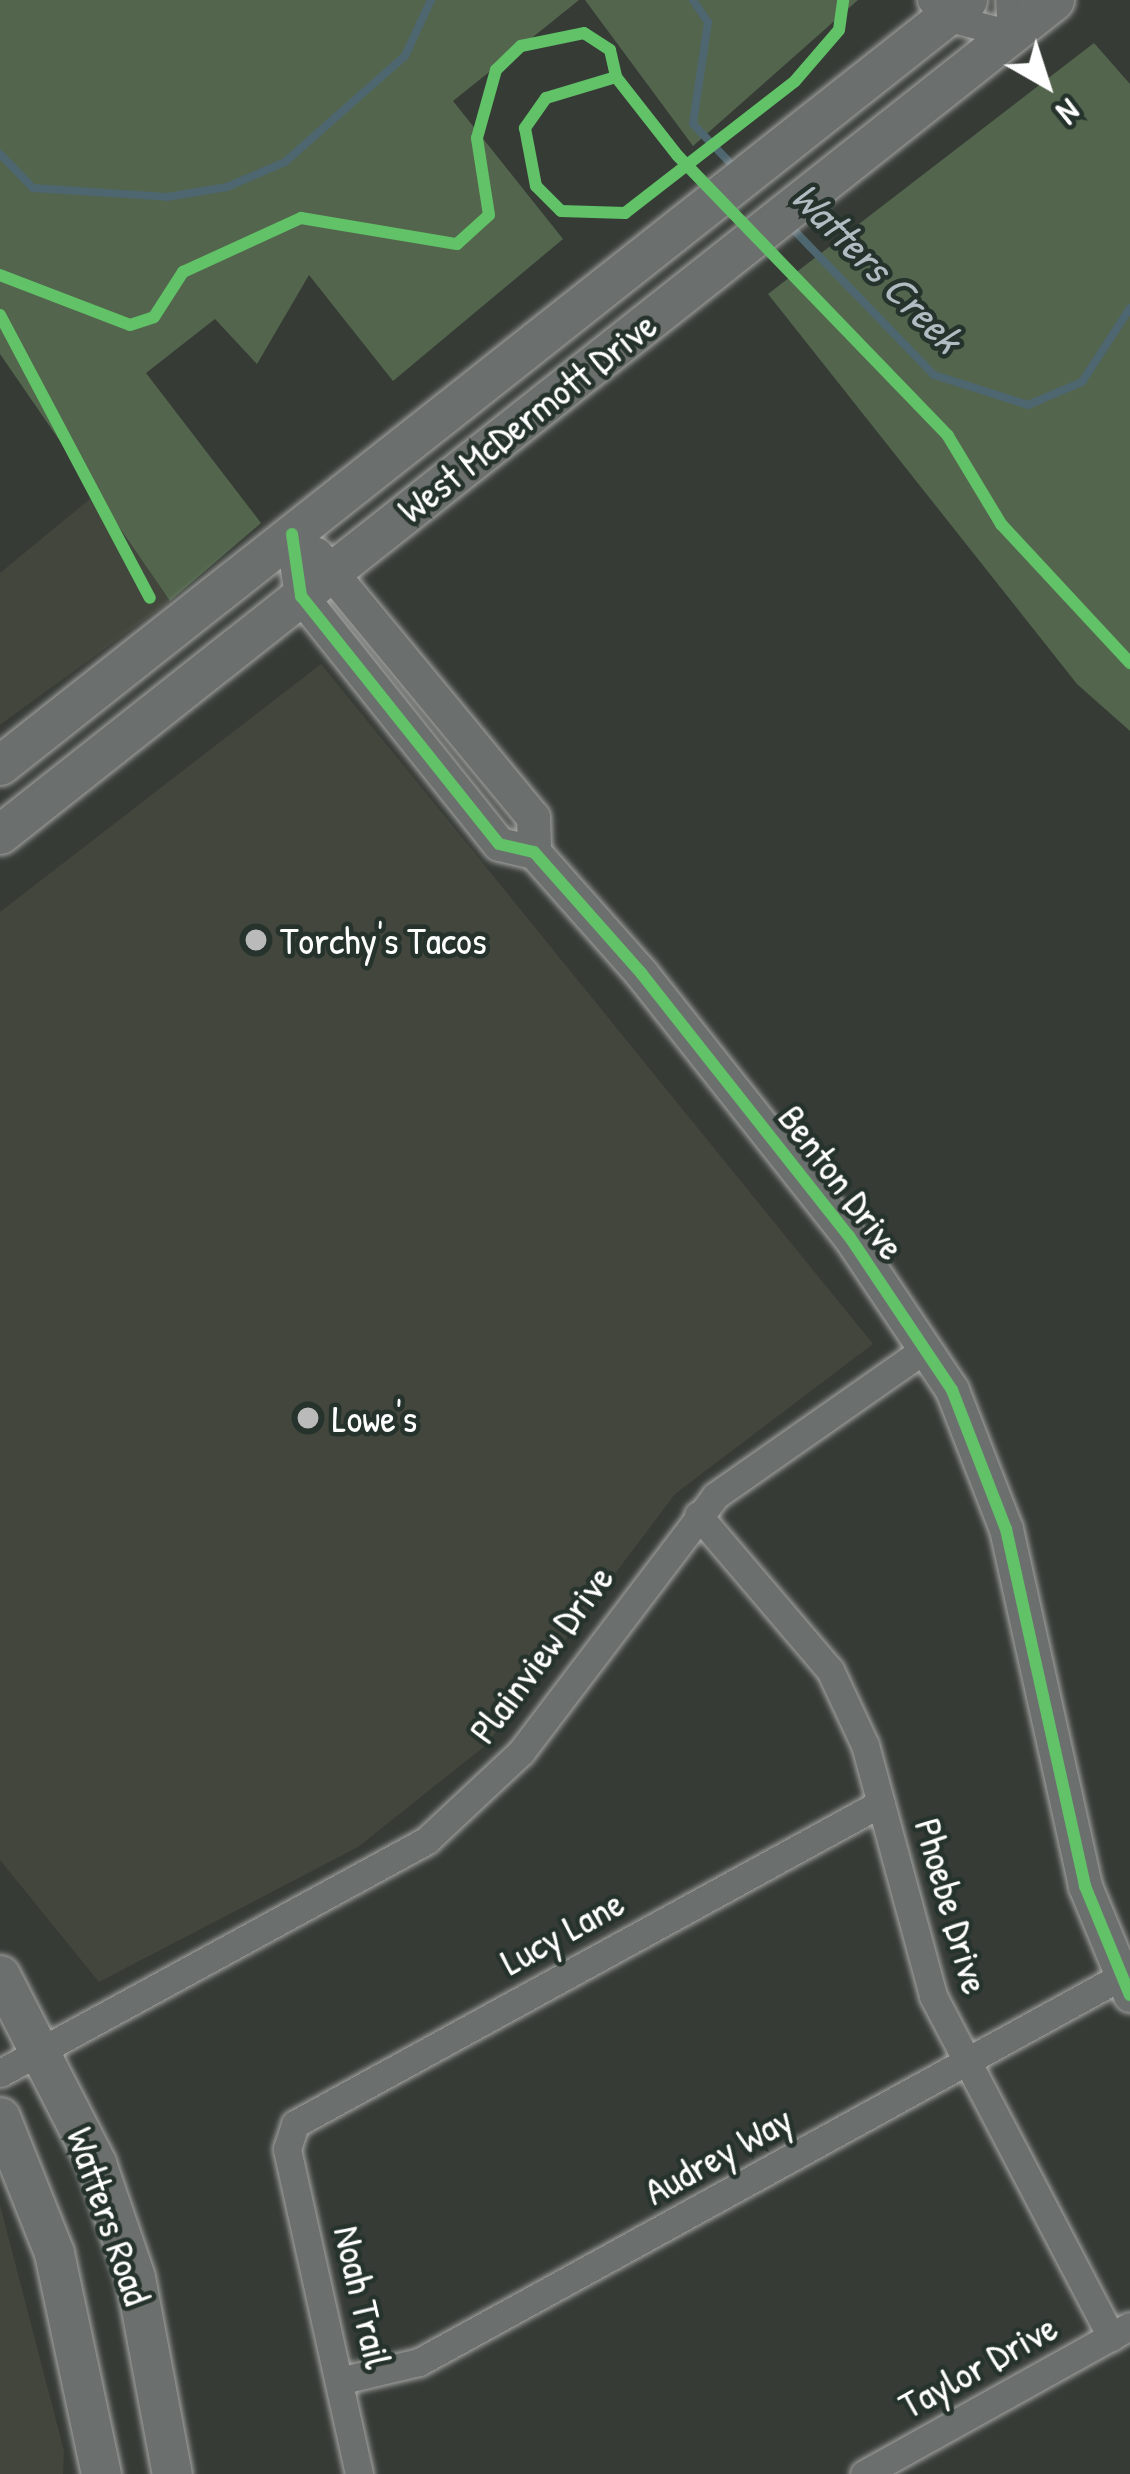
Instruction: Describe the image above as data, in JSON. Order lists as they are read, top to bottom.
{
  "streets": {
    "main road": ["West McDermott Drive", "Watters Road"],
    "street": [
      "Benton Drive",
      "Plainview Drive",
      "Phoebe Drive",
      "Lucy Lane",
      "Audrey Way",
      "Noah Trail",
      "Taylor Drive"
    ]
  },
  "crossings": [
    ["West McDermott Drive", "Benton Drive"],
    ["Benton Drive", "Plainview Drive"],
    ["Benton Drive", "Audrey Way"],
    ["Plainview Drive", "Phoebe Drive"],
    ["Plainview Drive", "Watters Road"],
    ["Phoebe Drive", "Lucy Lane"],
    ["Phoebe Drive", "Audrey Way"],
    ["Phoebe Drive", "Taylor Drive"],
    ["Lucy Lane", "Noah Trail"],
    ["Audrey Way", "Noah Trail"]
  ],
  "water": ["Watters Creek"],
  "places": ["Torchy's Tacos", "Lowe's"],
  "north": "bottom right"
}
